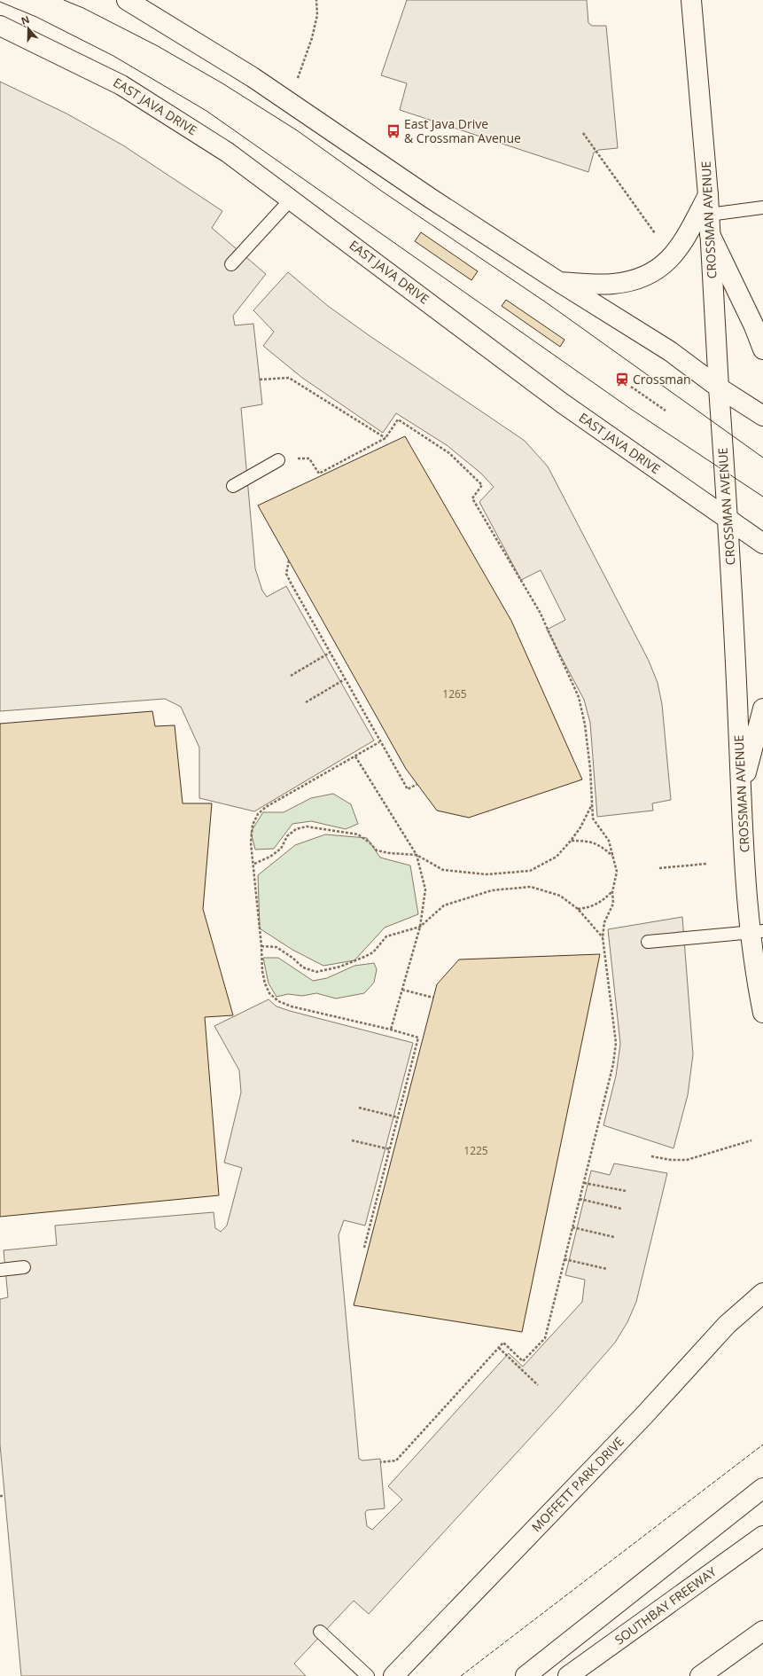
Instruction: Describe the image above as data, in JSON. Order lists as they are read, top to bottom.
{
  "streets": {
    "main road": [
      "EAST JAVA DRIVE",
      "CROSSMAN AVENUE",
      "MOFFETT PARK DRIVE",
      "SOUTHBAY FREEWAY"
    ]
  },
  "crossings": [
    ["EAST JAVA DRIVE", "CROSSMAN AVENUE"]
  ],
  "places": {
    "bus stop": ["East Java Drive & Crossman Avenue"],
    "station": ["Crossman"]
  },
  "house_numbers": ["1265", "1225"],
  "north": "top"
}
